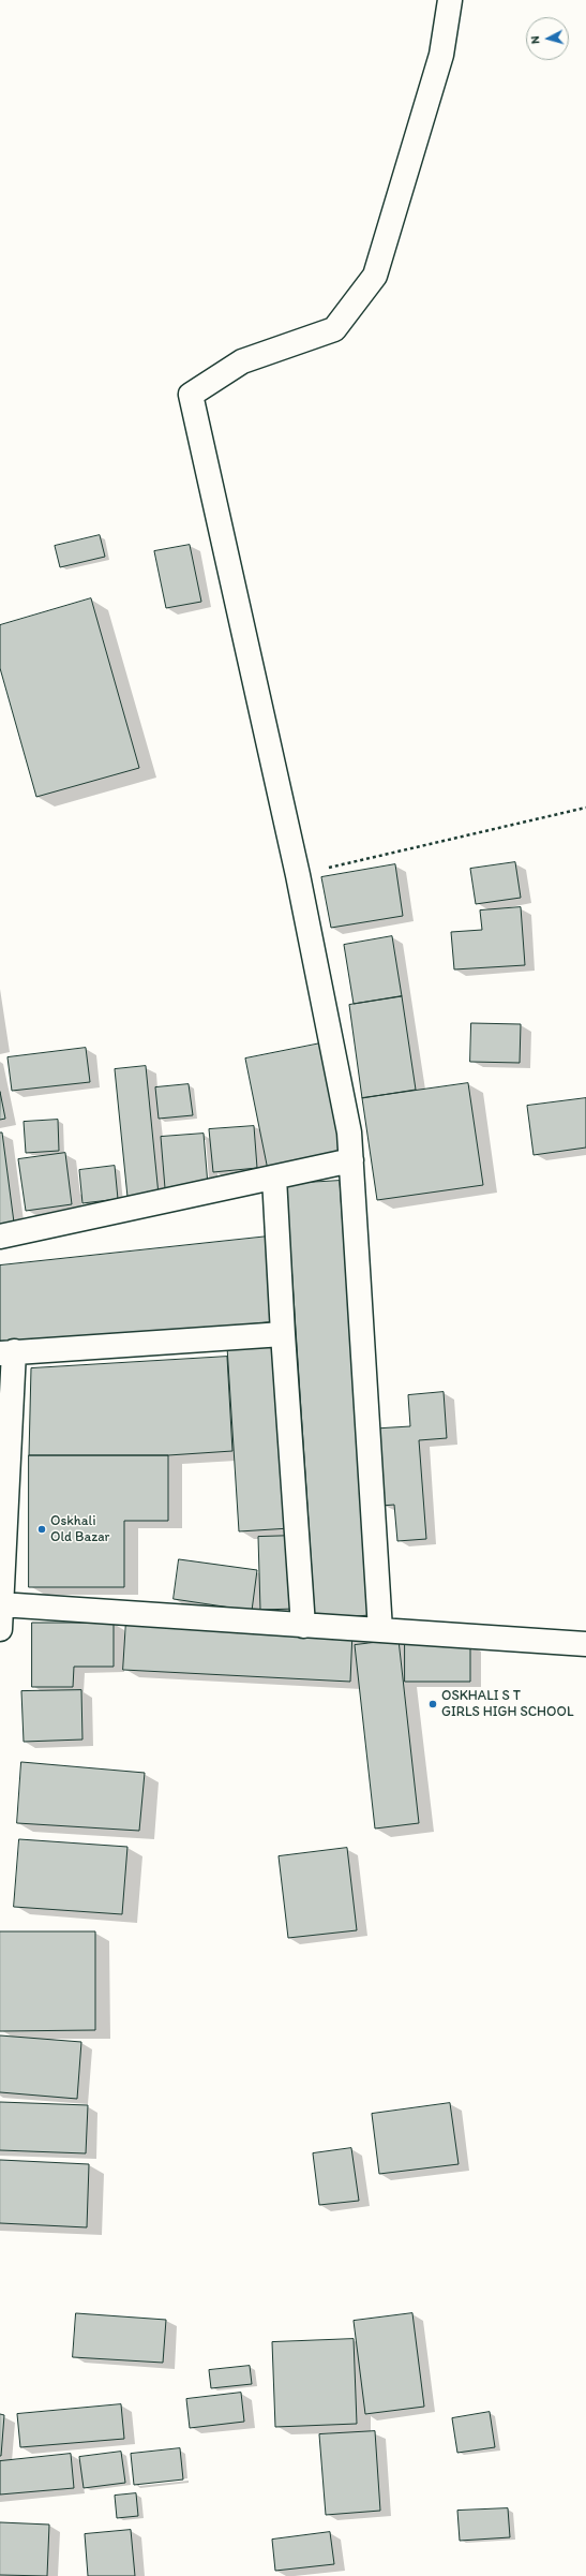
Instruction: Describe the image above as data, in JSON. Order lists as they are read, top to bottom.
{
  "places": ["Oskhali Old Bazar", "OSKHALI S T GIRLS HIGH SCHOOL"],
  "north": "left"
}
